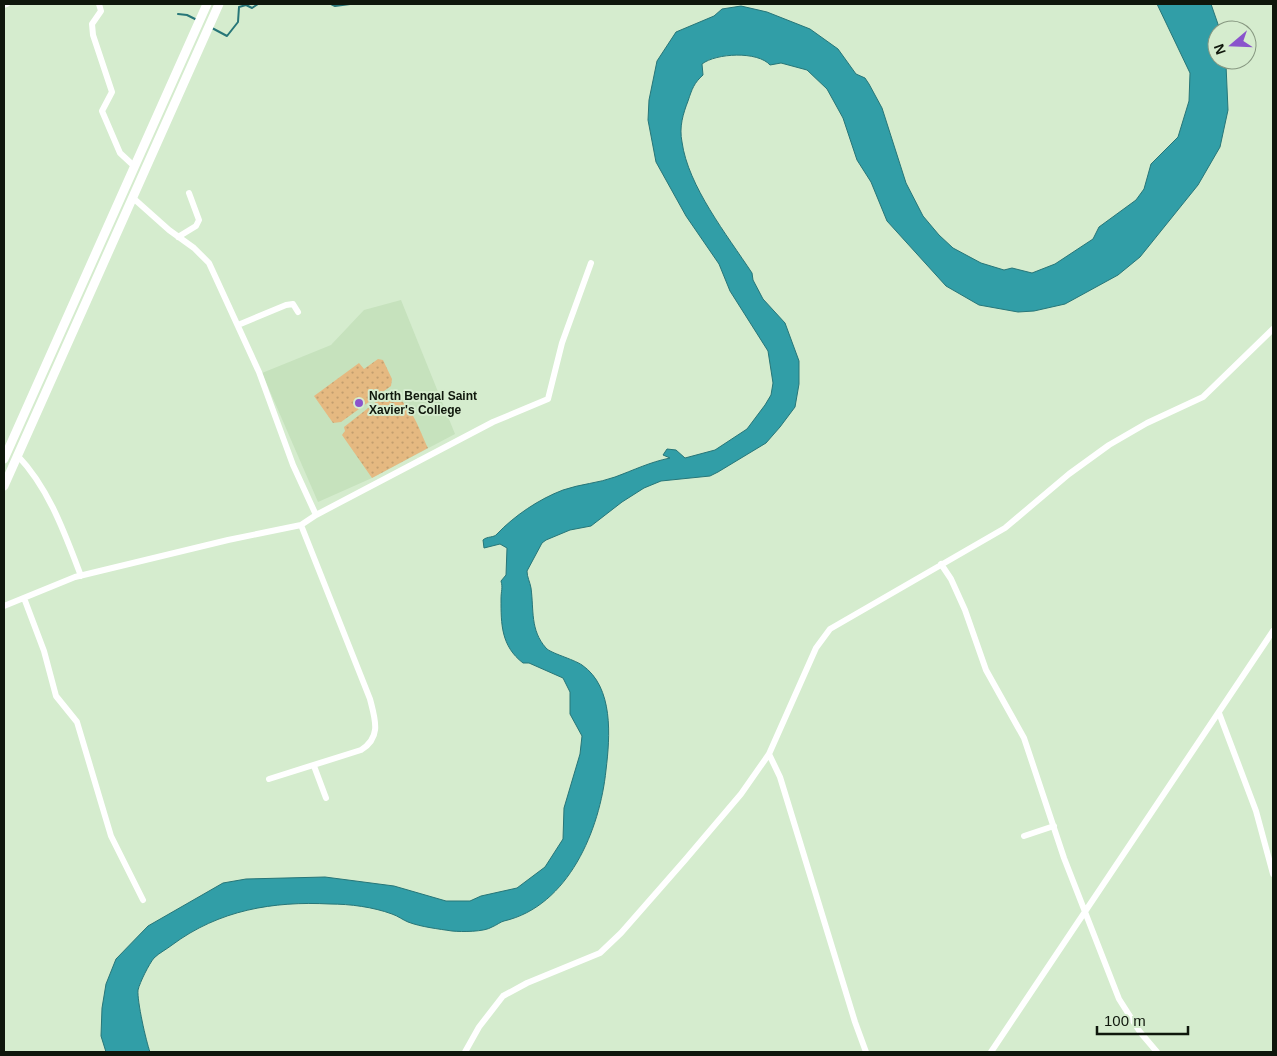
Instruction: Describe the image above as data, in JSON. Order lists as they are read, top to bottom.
{
  "places": ["North Bengal Saint Xavier's College"],
  "scale_bar": "100 m",
  "north": "left"
}
